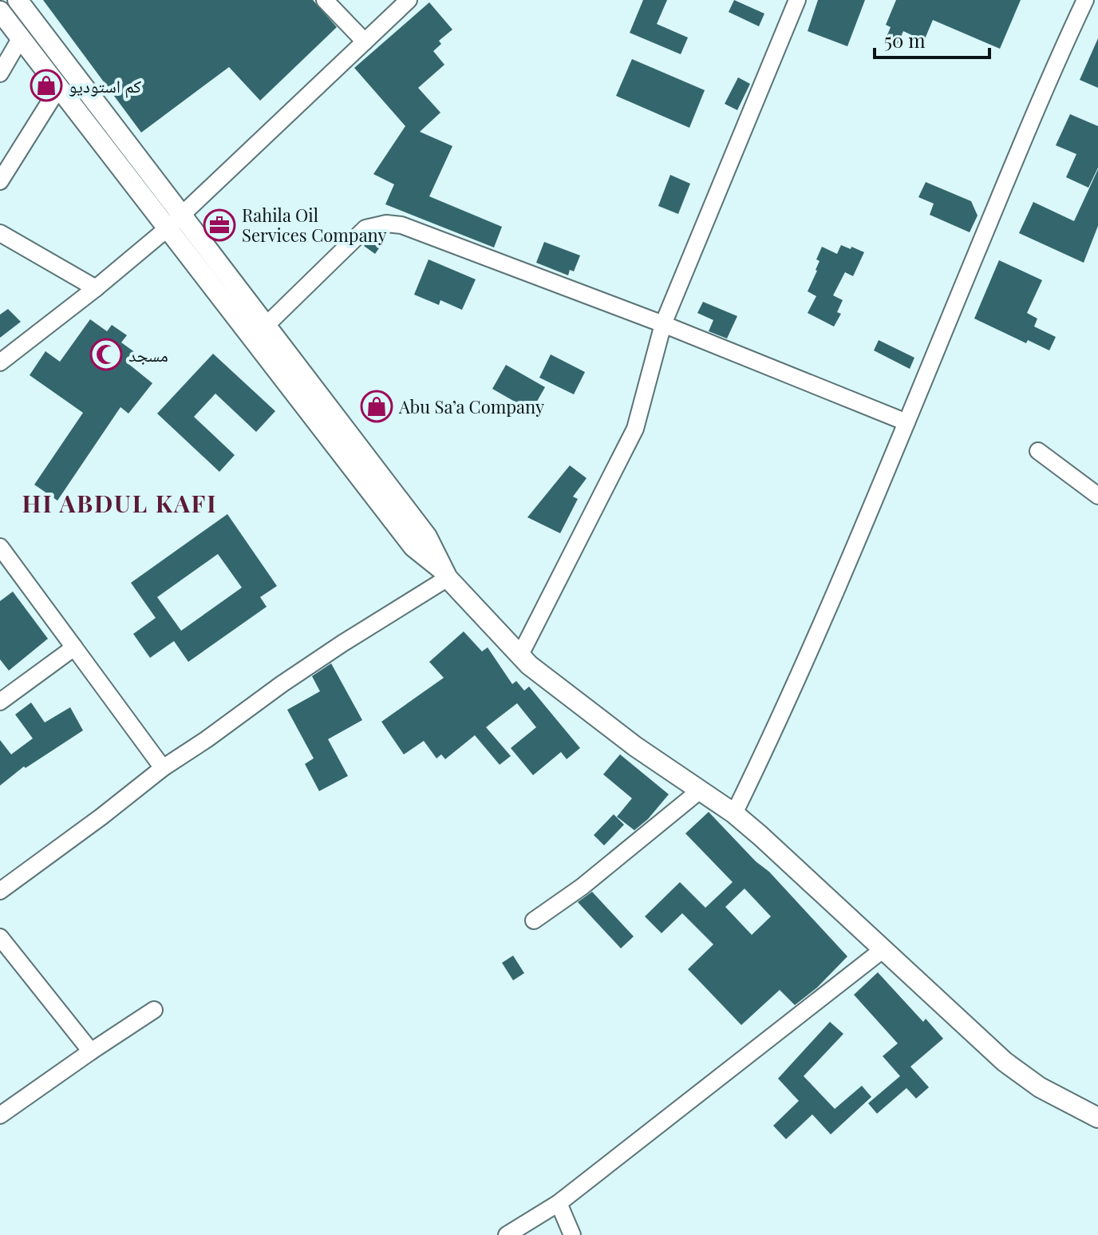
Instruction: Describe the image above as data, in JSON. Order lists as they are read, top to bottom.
{
  "districts": ["HI ABDUL KAFI"],
  "places": {
    "shop": ["كم استوديو", "Abu Sa’a Company"],
    "office": ["Rahila Oil Services Company"],
    "mosque": ["مسجد"]
  },
  "scale_bar": "50 m"
}
